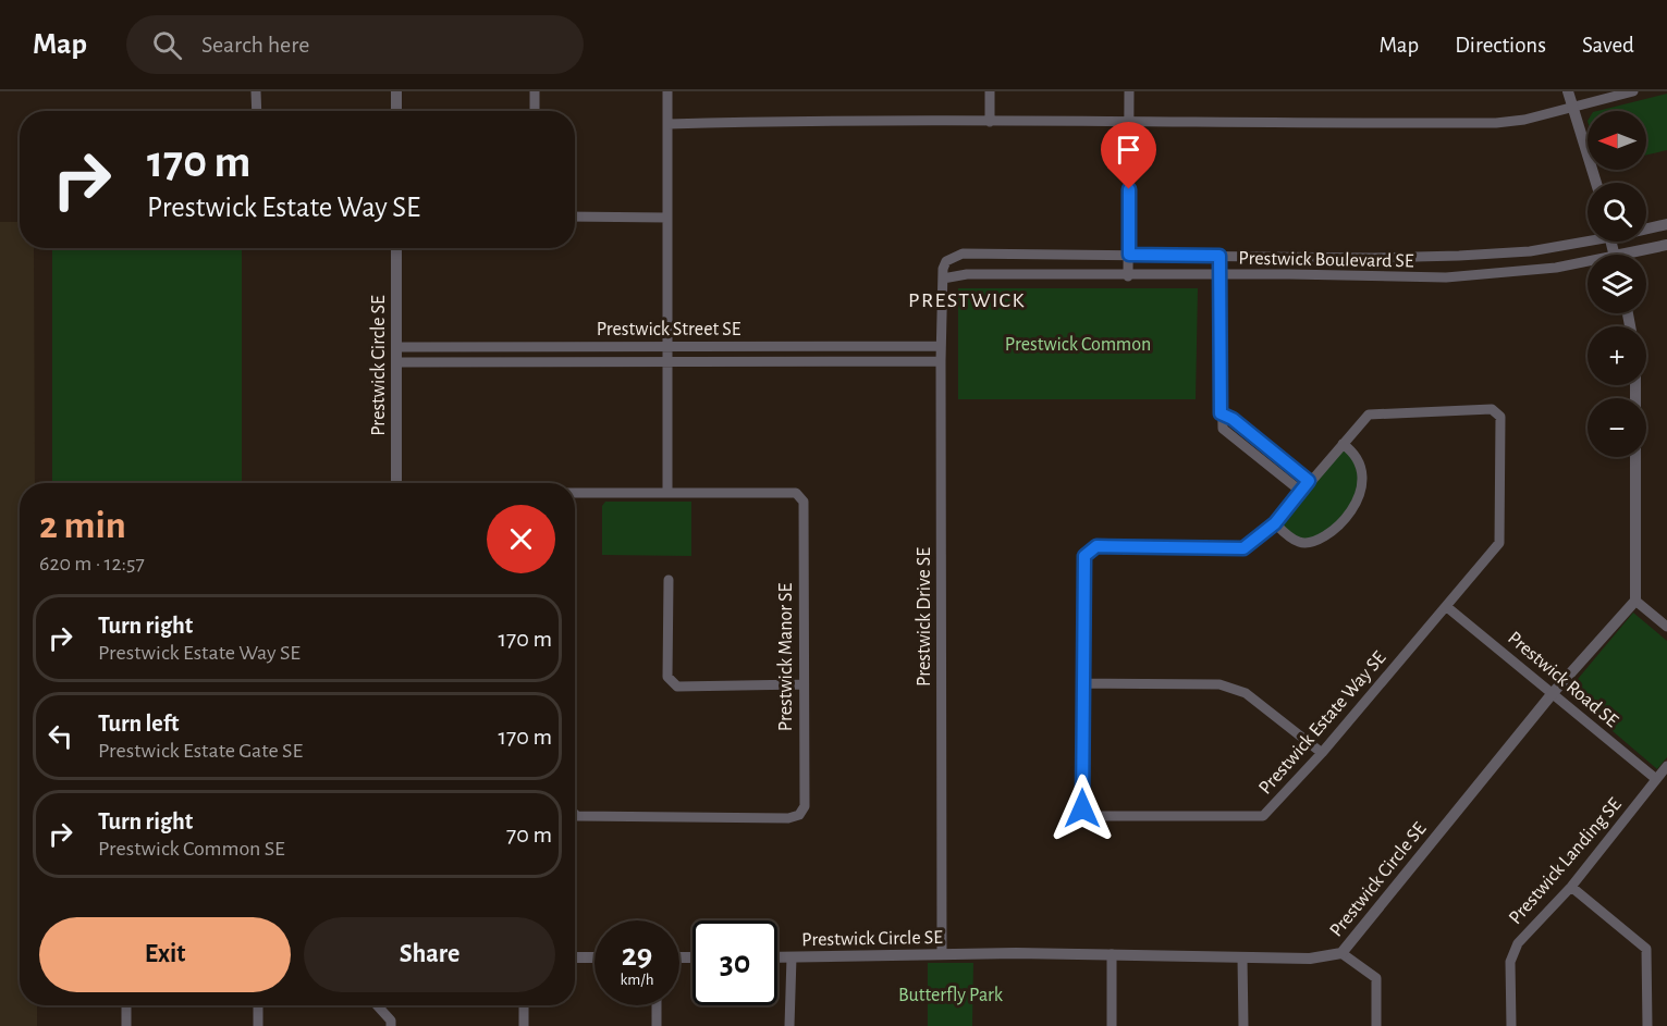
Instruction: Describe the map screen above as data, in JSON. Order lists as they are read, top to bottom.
{
  "streets": {
    "street": [
      "Prestwick Boulevard SE",
      "Prestwick Street SE",
      "Prestwick Circle SE",
      "Prestwick Drive SE",
      "Prestwick Manor SE",
      "Prestwick Road SE",
      "Prestwick Estate Way SE",
      "Prestwick Landing SE"
    ]
  },
  "crossings": [
    ["Prestwick Boulevard SE", "Prestwick Drive SE"],
    ["Prestwick Street SE", "Prestwick Circle SE"],
    ["Prestwick Street SE", "Prestwick Drive SE"],
    ["Prestwick Circle SE", "Prestwick Drive SE"],
    ["Prestwick Circle SE", "Prestwick Road SE"],
    ["Prestwick Road SE", "Prestwick Estate Way SE"],
    ["Prestwick Road SE", "Prestwick Landing SE"]
  ],
  "districts": ["PRESTWICK"],
  "parks": ["Prestwick Common", "Butterfly Park"],
  "north": "left",
  "page": {
    "header": "Map",
    "search": "Search here",
    "nav": ["Map", "Directions", "Saved"],
    "map_buttons": ["+", "−"],
    "turn": ["170 m", "Prestwick Estate Way SE"],
    "heading": ["2 min", "620 m · 12:57"],
    "list": [
      {
        "name": "Turn right",
        "note": "Prestwick Estate Way SE",
        "value": "170 m"
      },
      {
        "name": "Turn left",
        "note": "Prestwick Estate Gate SE",
        "value": "170 m"
      },
      {
        "name": "Turn right",
        "note": "Prestwick Common SE",
        "value": "70 m"
      }
    ],
    "buttons": ["Exit", "Share"],
    "speed": "29 km/h",
    "limit": "30"
  }
}
